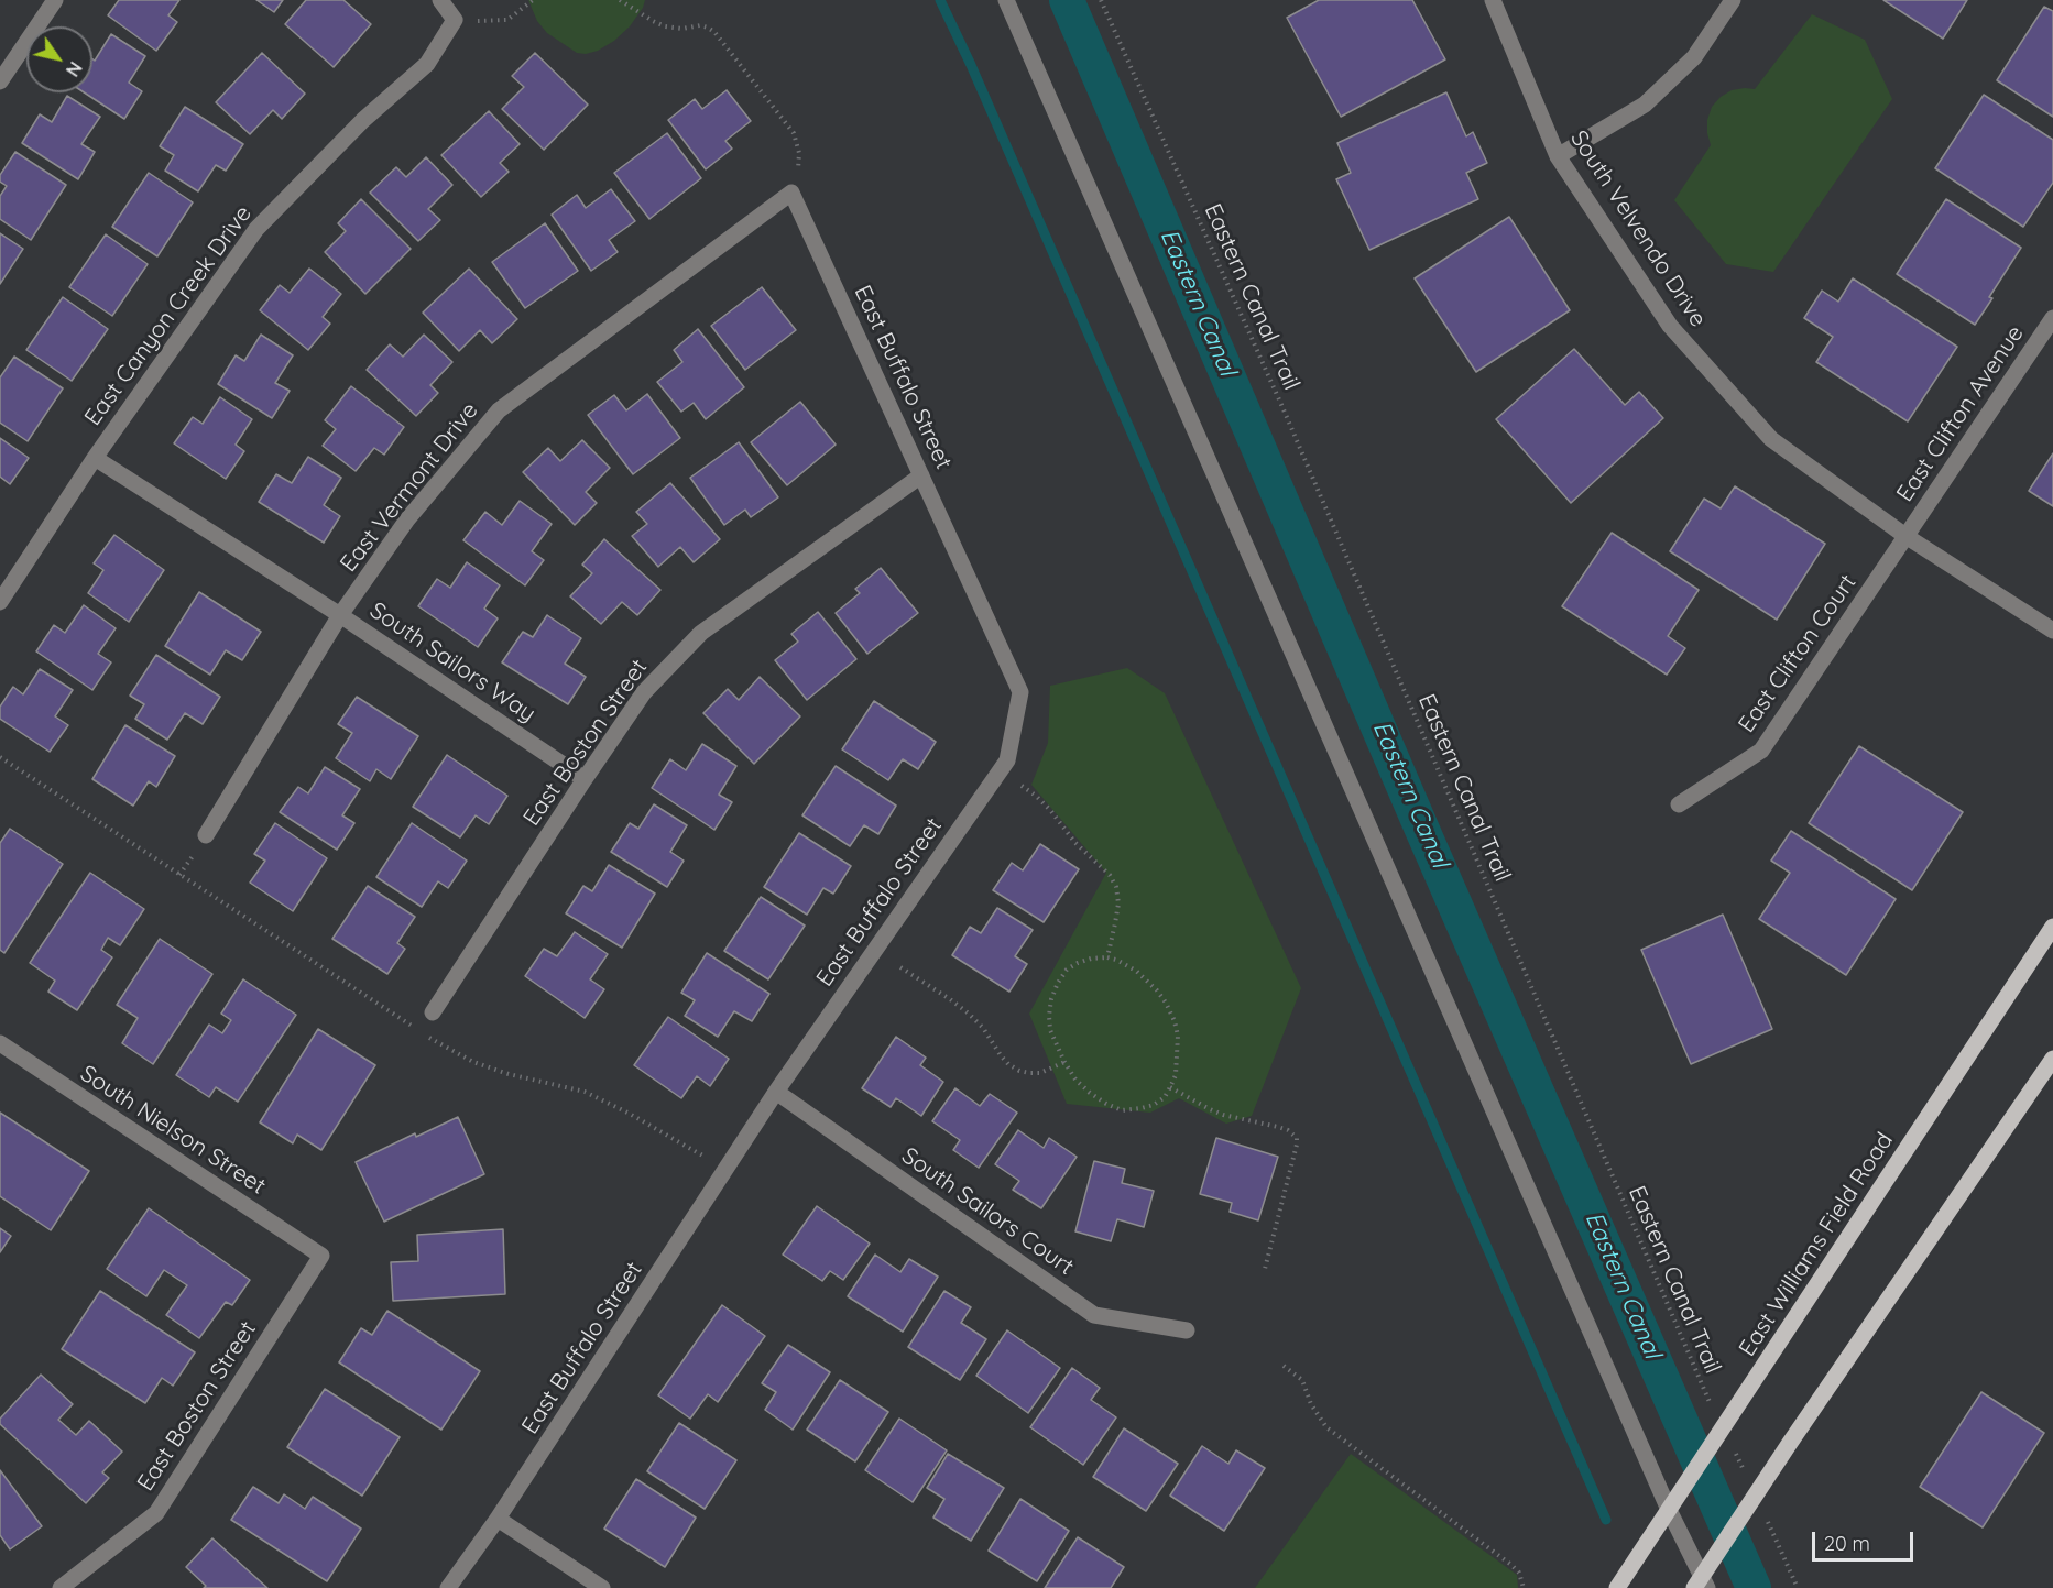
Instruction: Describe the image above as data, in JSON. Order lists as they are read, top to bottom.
{
  "streets": {
    "main road": ["East Williams Field Road"],
    "street": [
      "South Velvendo Drive",
      "East Canyon Creek Drive",
      "East Buffalo Street",
      "East Clifton Avenue",
      "East Vermont Drive",
      "East Clifton Court",
      "South Sailors Way",
      "East Boston Street",
      "South Nielson Street",
      "South Sailors Court"
    ],
    "path": ["Eastern Canal Trail"]
  },
  "crossings": [
    ["South Velvendo Drive", "East Clifton Avenue"],
    ["South Velvendo Drive", "East Clifton Court"],
    ["Eastern Canal Trail", "East Williams Field Road"],
    ["East Canyon Creek Drive", "South Sailors Way"],
    ["East Buffalo Street", "East Vermont Drive"],
    ["East Buffalo Street", "East Boston Street"],
    ["East Buffalo Street", "South Sailors Court"],
    ["East Clifton Avenue", "East Clifton Court"],
    ["East Vermont Drive", "South Sailors Way"],
    ["South Sailors Way", "East Boston Street"],
    ["East Boston Street", "South Nielson Street"]
  ],
  "water": ["Eastern Canal"],
  "scale_bar": "20 m",
  "north": "bottom right"
}
